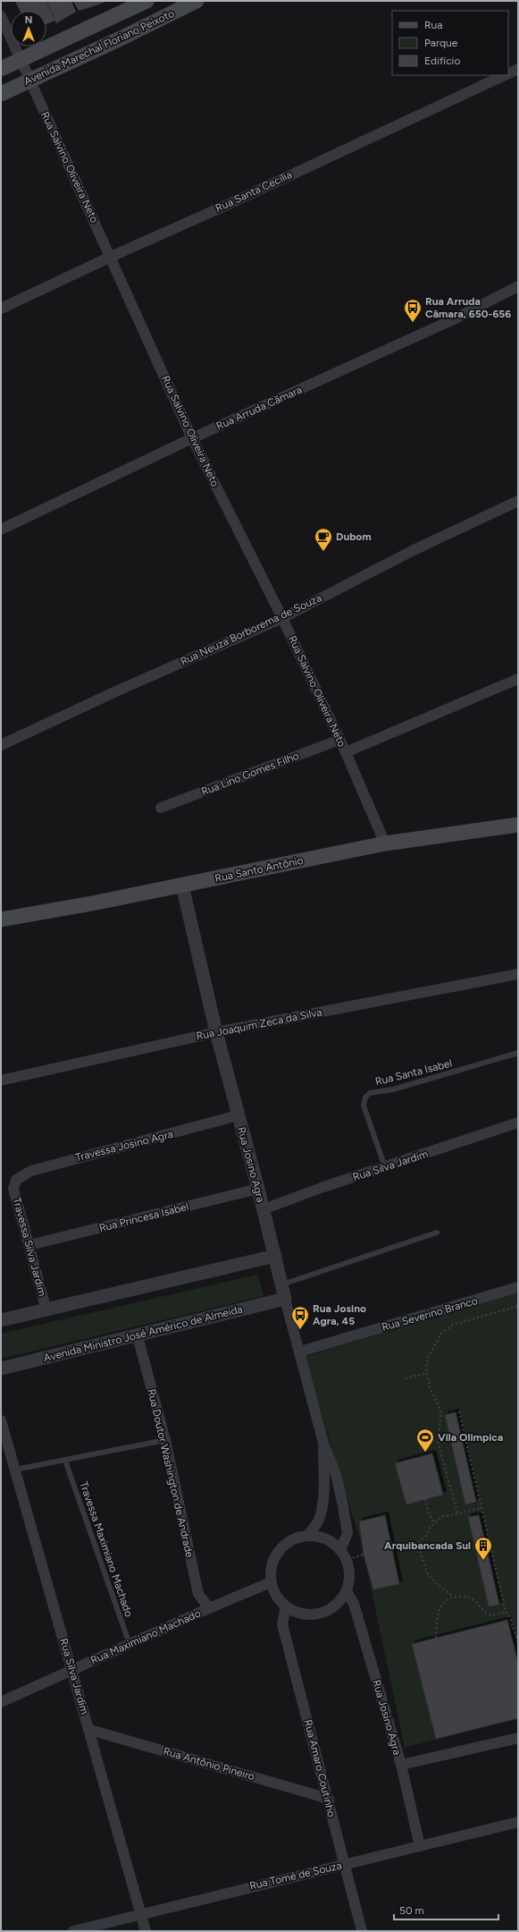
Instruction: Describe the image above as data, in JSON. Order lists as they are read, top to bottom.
{
  "streets": {
    "main road": ["Avenida Marechal Floriano Peixoto", "Rua Santo Antônio"],
    "street": [
      "Rua Salvino Oliveira Neto",
      "Rua Santa Cecília",
      "Rua Arruda Cãmara",
      "Rua Neuza Borborema de Souza",
      "Rua Lino Gomes Filho",
      "Rua Joaquim Zeca da Silva",
      "Travessa Josino Agra",
      "Rua Josino Agra",
      "Rua Silva Jardim",
      "Rua Princesa Isabel",
      "Travessa Silva Jardim",
      "Rua Severino Branco",
      "Avenida Ministro José Américo de Almeida",
      "Rua Doutor Washington de Andrade",
      "Rua Maximiano Machado",
      "Rua Antônio Pineiro",
      "Rua Amaro Coutinho",
      "Rua Tomé de Souza"
    ],
    "lane": ["Rua Santa Isabel", "Travessa Maximiano Machado"]
  },
  "crossings": [
    ["Avenida Marechal Floriano Peixoto", "Rua Salvino Oliveira Neto"],
    ["Rua Salvino Oliveira Neto", "Rua Santa Cecília"],
    ["Rua Salvino Oliveira Neto", "Rua Arruda Cãmara"],
    ["Rua Salvino Oliveira Neto", "Rua Neuza Borborema de Souza"],
    ["Rua Salvino Oliveira Neto", "Rua Lino Gomes Filho"],
    ["Rua Salvino Oliveira Neto", "Rua Santo Antônio"],
    ["Rua Santo Antônio", "Rua Josino Agra"],
    ["Rua Joaquim Zeca da Silva", "Rua Josino Agra"],
    ["Rua Santa Isabel", "Rua Silva Jardim"],
    ["Travessa Josino Agra", "Rua Josino Agra"],
    ["Travessa Josino Agra", "Travessa Silva Jardim"],
    ["Rua Josino Agra", "Rua Silva Jardim"],
    ["Rua Josino Agra", "Rua Princesa Isabel"],
    ["Rua Josino Agra", "Rua Severino Branco"],
    ["Rua Josino Agra", "Avenida Ministro José Américo de Almeida"],
    ["Rua Josino Agra", "Rua Maximiano Machado"],
    ["Rua Josino Agra", "Rua Amaro Coutinho"],
    ["Rua Josino Agra", "Rua Tomé de Souza"],
    ["Rua Silva Jardim", "Rua Maximiano Machado"],
    ["Rua Silva Jardim", "Rua Antônio Pineiro"],
    ["Rua Silva Jardim", "Rua Tomé de Souza"],
    ["Rua Princesa Isabel", "Travessa Silva Jardim"],
    ["Avenida Ministro José Américo de Almeida", "Rua Doutor Washington de Andrade"],
    ["Rua Doutor Washington de Andrade", "Rua Maximiano Machado"],
    ["Travessa Maximiano Machado", "Rua Maximiano Machado"],
    ["Rua Maximiano Machado", "Rua Amaro Coutinho"],
    ["Rua Antônio Pineiro", "Rua Amaro Coutinho"],
    ["Rua Amaro Coutinho", "Rua Tomé de Souza"]
  ],
  "places": {
    "bus stop": ["Rua Arruda Câmara, 650-656", "Rua Josino Agra, 45"],
    "cafe": ["Dubom"],
    "sports": ["Vila Olimpica"],
    "building": ["Arquibancada Sul"]
  },
  "legend": ["Rua", "Parque", "Edifício"],
  "scale_bar": "50 m",
  "north": "top"
}
